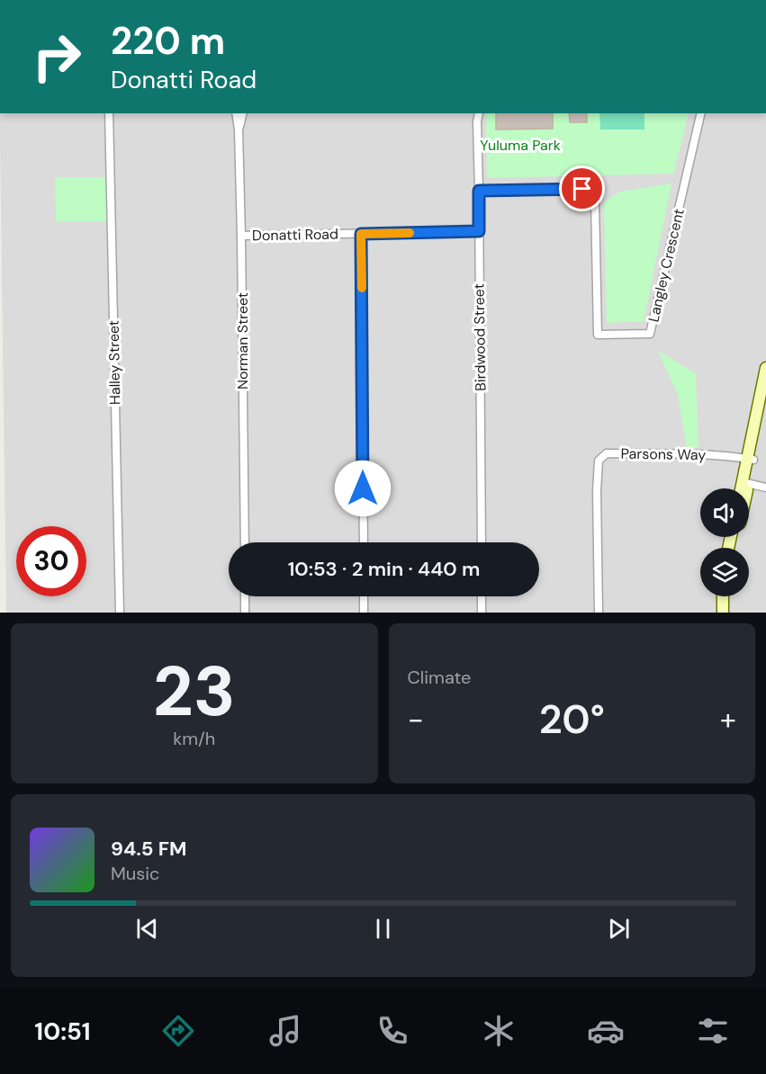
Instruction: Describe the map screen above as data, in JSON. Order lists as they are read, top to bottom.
{
  "streets": {
    "street": [
      "Donatti Road",
      "Langley Crescent",
      "Birdwood Street",
      "Norman Street",
      "Halley Street",
      "Parsons Way"
    ]
  },
  "crossings": [
    ["Donatti Road", "Birdwood Street"],
    ["Donatti Road", "Norman Street"],
    ["Langley Crescent", "Birdwood Street"]
  ],
  "parks": ["Yuluma Park"],
  "page": {
    "turn": ["220 m", "Donatti Road"],
    "limit": "30",
    "trip": "10:53 · 2 min · 440 m",
    "tile": [
      ["23", "km/h"],
      "Climate"
    ],
    "heat": ["−", "20°", "+"],
    "song": ["94.5 FM", "Music"],
    "tabs": "10:51"
  }
}
